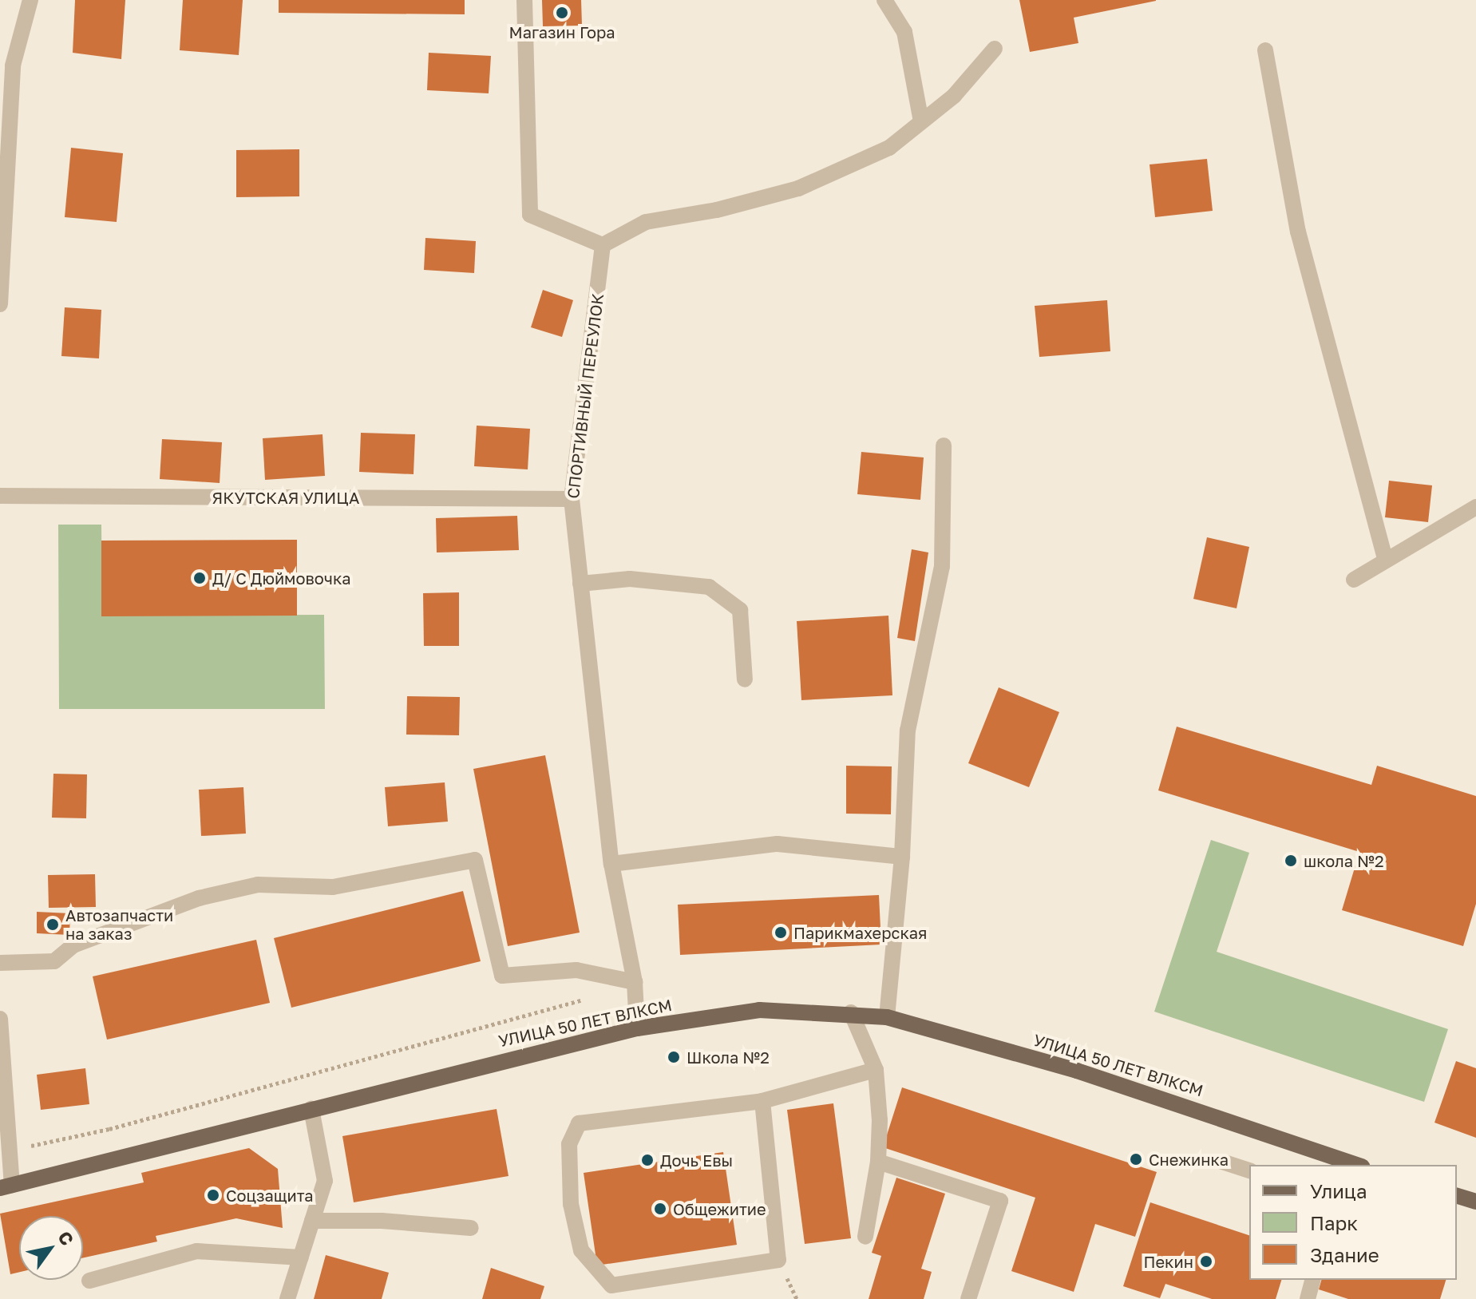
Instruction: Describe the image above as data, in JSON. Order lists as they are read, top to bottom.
{
  "streets": {
    "main road": ["УЛИЦА 50 ЛЕТ ВЛКСМ"],
    "street": ["СПОРТИВНЫЙ ПЕРЕУЛОК", "ЯКУТСКАЯ УЛИЦА"]
  },
  "crossings": [
    ["СПОРТИВНЫЙ ПЕРЕУЛОК", "ЯКУТСКАЯ УЛИЦА"],
    ["СПОРТИВНЫЙ ПЕРЕУЛОК", "УЛИЦА 50 ЛЕТ ВЛКСМ"]
  ],
  "places": [
    "Магазин Гора",
    "Д/ С Дюймовочка",
    "школа №2",
    "Автозапчасти на заказ",
    "Парикмахерская",
    "Школа №2",
    "Снежинка",
    "Дочь Евы",
    "Соцзащита",
    "Общежитие",
    "Пекин"
  ],
  "legend": ["Улица", "Парк", "Здание"],
  "north": "top right"
}
